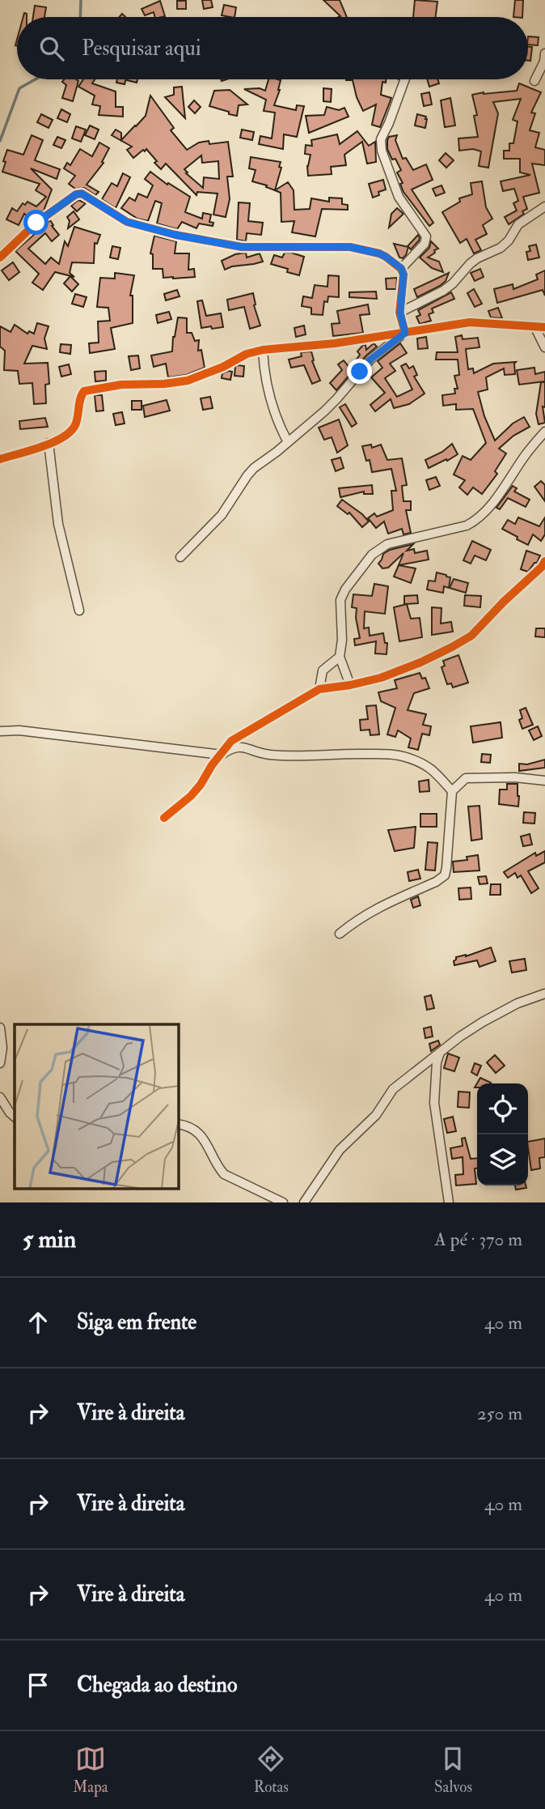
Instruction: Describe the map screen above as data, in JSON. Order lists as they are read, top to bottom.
{
  "page": {
    "search": "Pesquisar aqui",
    "heading": ["5 min", "A pé · 370 m"],
    "list": [
      ["Siga em frente", "40 m"],
      ["Vire à direita", "250 m"],
      ["Vire à direita", "40 m"],
      ["Vire à direita", "40 m"],
      "Chegada ao destino"
    ],
    "nav": ["Mapa", "Rotas", "Salvos"]
  }
}
